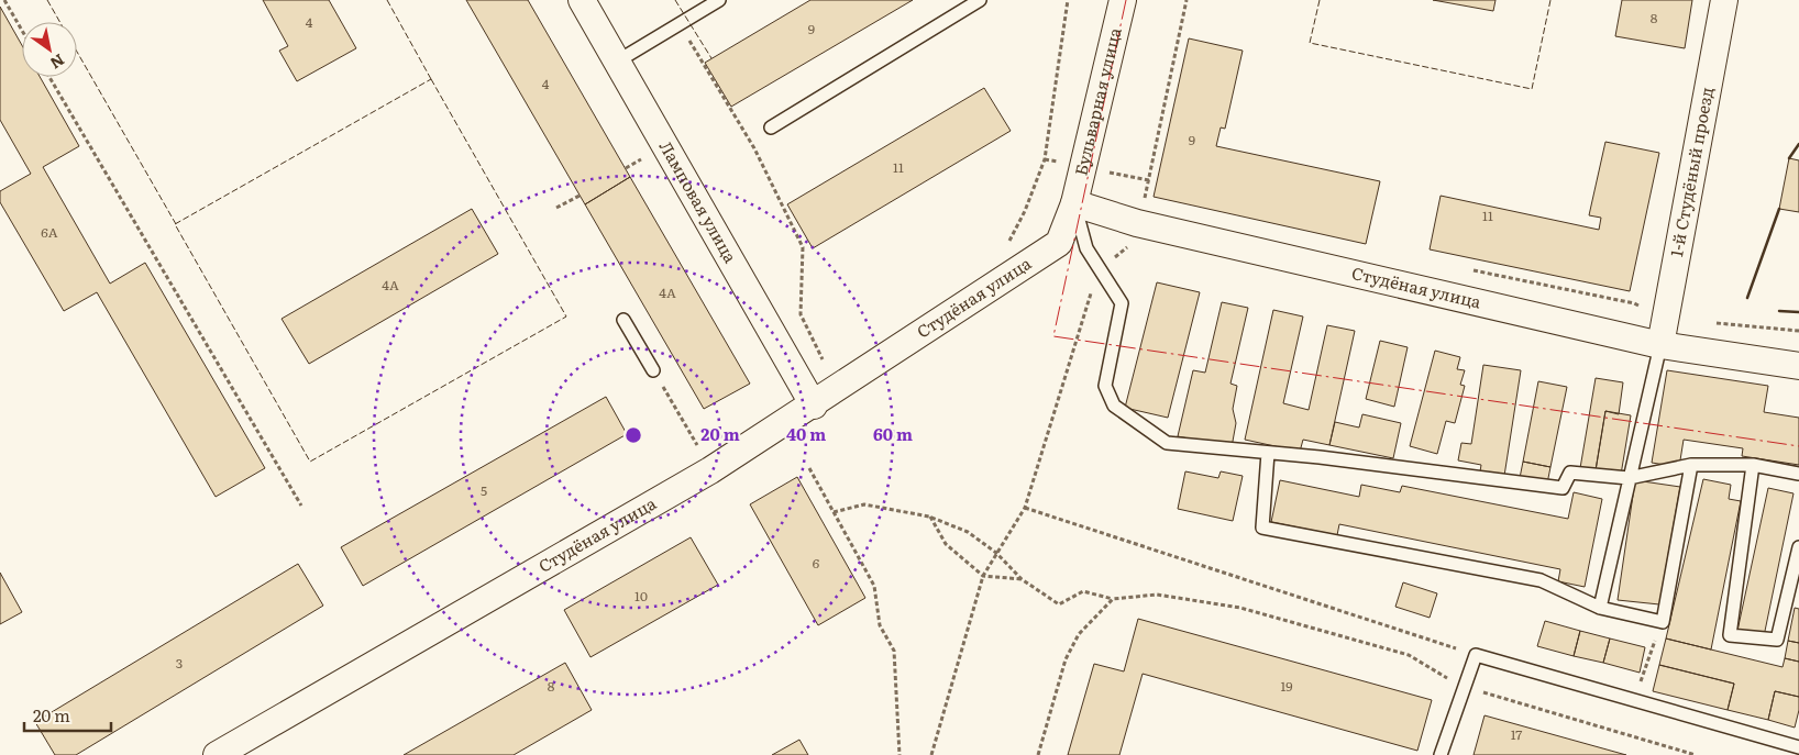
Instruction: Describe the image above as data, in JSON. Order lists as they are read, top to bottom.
{
  "streets": {
    "street": [
      "Бульварная улица",
      "1-й Студёный проезд",
      "Ламповая улица",
      "Студёная улица"
    ]
  },
  "crossings": [
    ["Бульварная улица", "Студёная улица"],
    ["1-й Студёный проезд", "Студёная улица"],
    ["Ламповая улица", "Студёная улица"]
  ],
  "house_numbers": [
    "8",
    "4",
    "9",
    "4",
    "9",
    "11",
    "11",
    "6А",
    "4А",
    "4А",
    "5",
    "6",
    "10",
    "3",
    "8",
    "19",
    "17"
  ],
  "scale_bar": "20 m",
  "north": "bottom right",
  "rings": ["20 m", "40 m", "60 m"]
}
